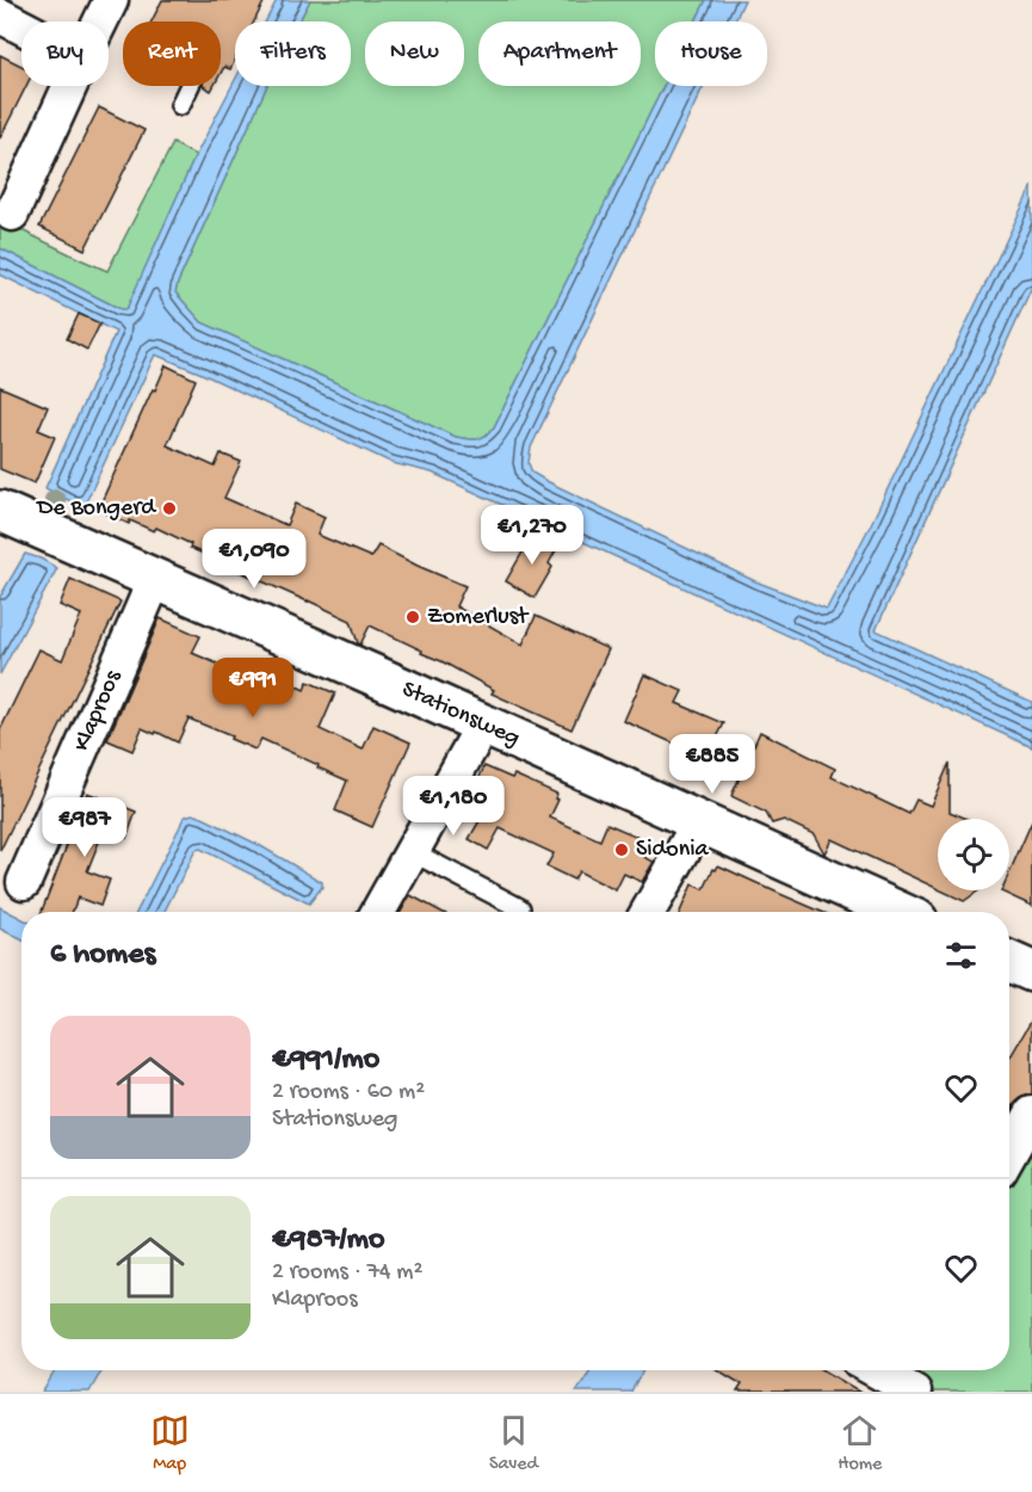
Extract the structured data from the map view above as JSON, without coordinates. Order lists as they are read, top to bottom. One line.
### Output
{"streets":{"street":["Klaproos","Stationsweg"]},"crossings":[["Klaproos","Stationsweg"]],"places":["De Bongerd","Zomerlust","Sidonia"],"page":{"chip":["Buy","Rent","Filters","New","Apartment","House"],"price":["€1,270","€1,090","€991","€885","€1,180","€987"],"heading":"6 homes","list":[{"name":"€991/mo","note":"2 rooms · 60 m² · Stationsweg"},{"name":"€987/mo","note":"2 rooms · 74 m² · Klaproos"}],"tabs":["Map","Saved","Home"]}}
